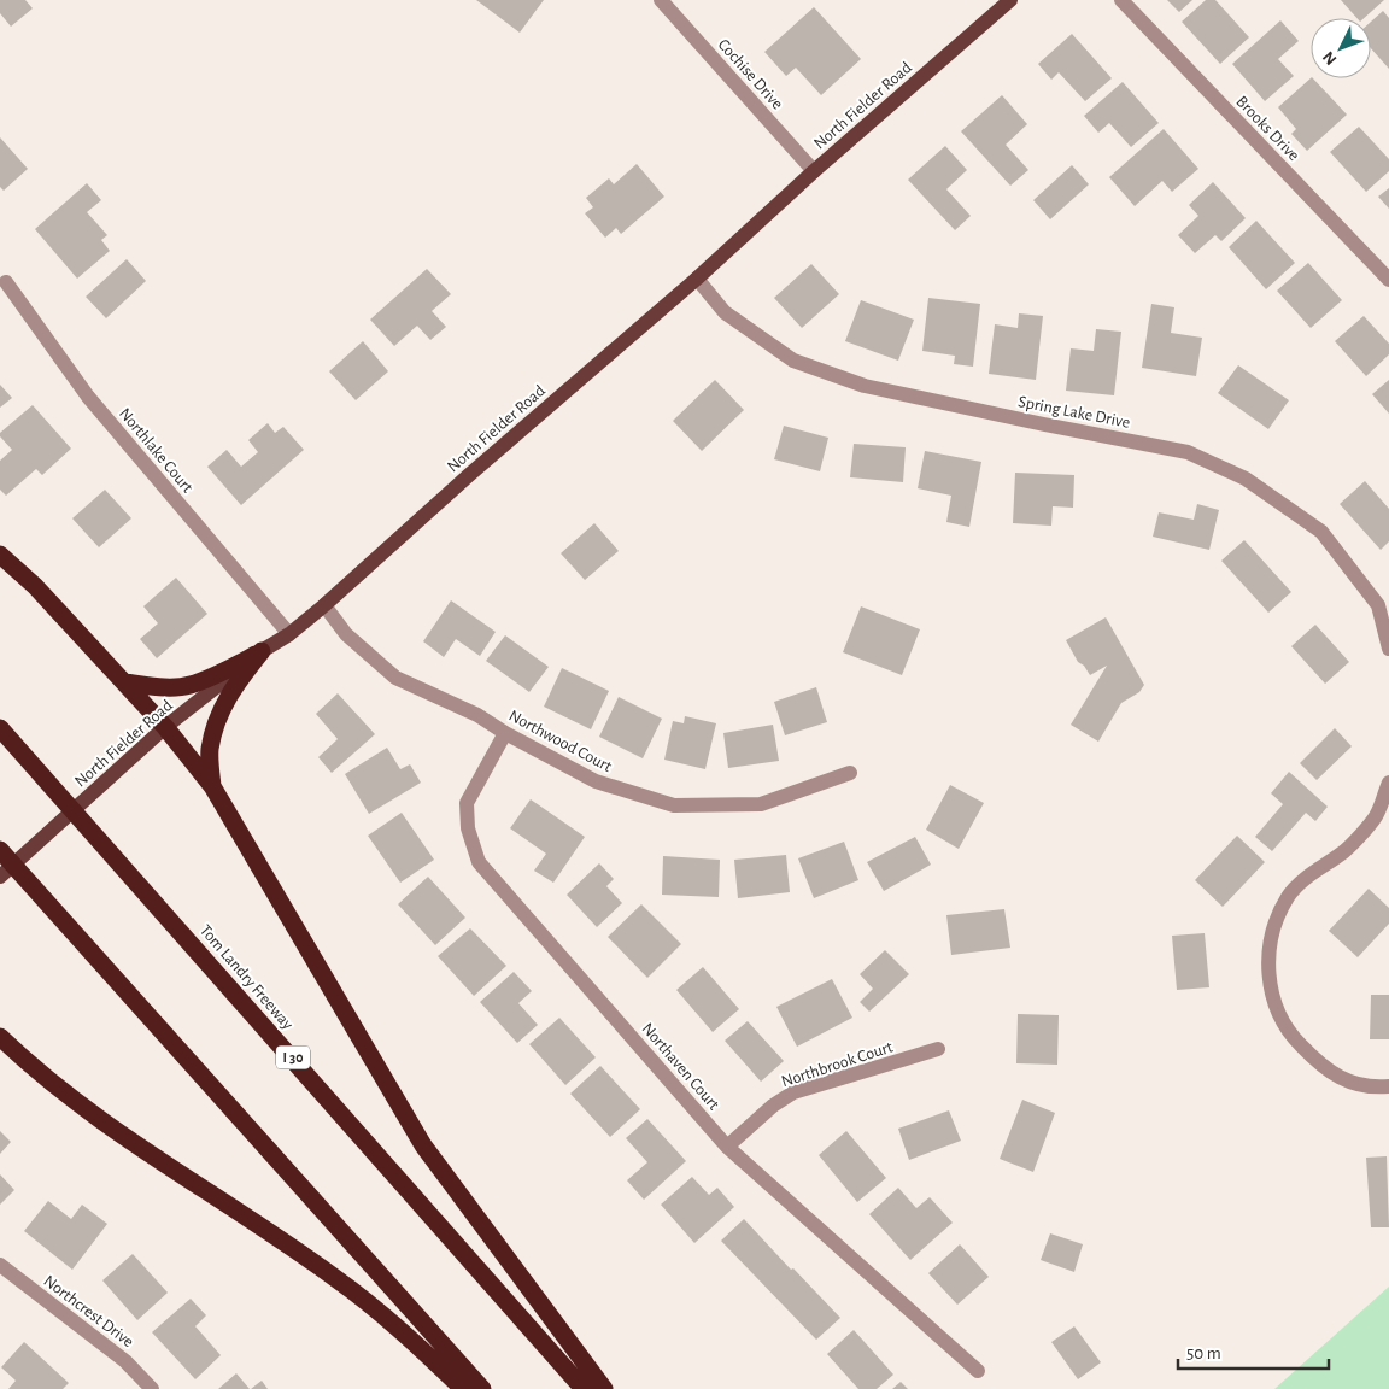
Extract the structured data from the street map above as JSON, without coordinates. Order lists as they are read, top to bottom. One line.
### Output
{"streets":{"highway":["Tom Landry Freeway","I 30"],"main road":["North Fielder Road"],"street":["Cochise Drive","Brooks Drive","Spring Lake Drive","Northlake Court","Northwood Court","Northbrook Court","Northaven Court","Northcrest Drive"]},"crossings":[["Cochise Drive","North Fielder Road"],["North Fielder Road","Spring Lake Drive"],["North Fielder Road","Northlake Court"],["North Fielder Road","Northwood Court"],["Northwood Court","Northaven Court"],["Northbrook Court","Northaven Court"]],"scale_bar":"50 m","north":"bottom left"}
